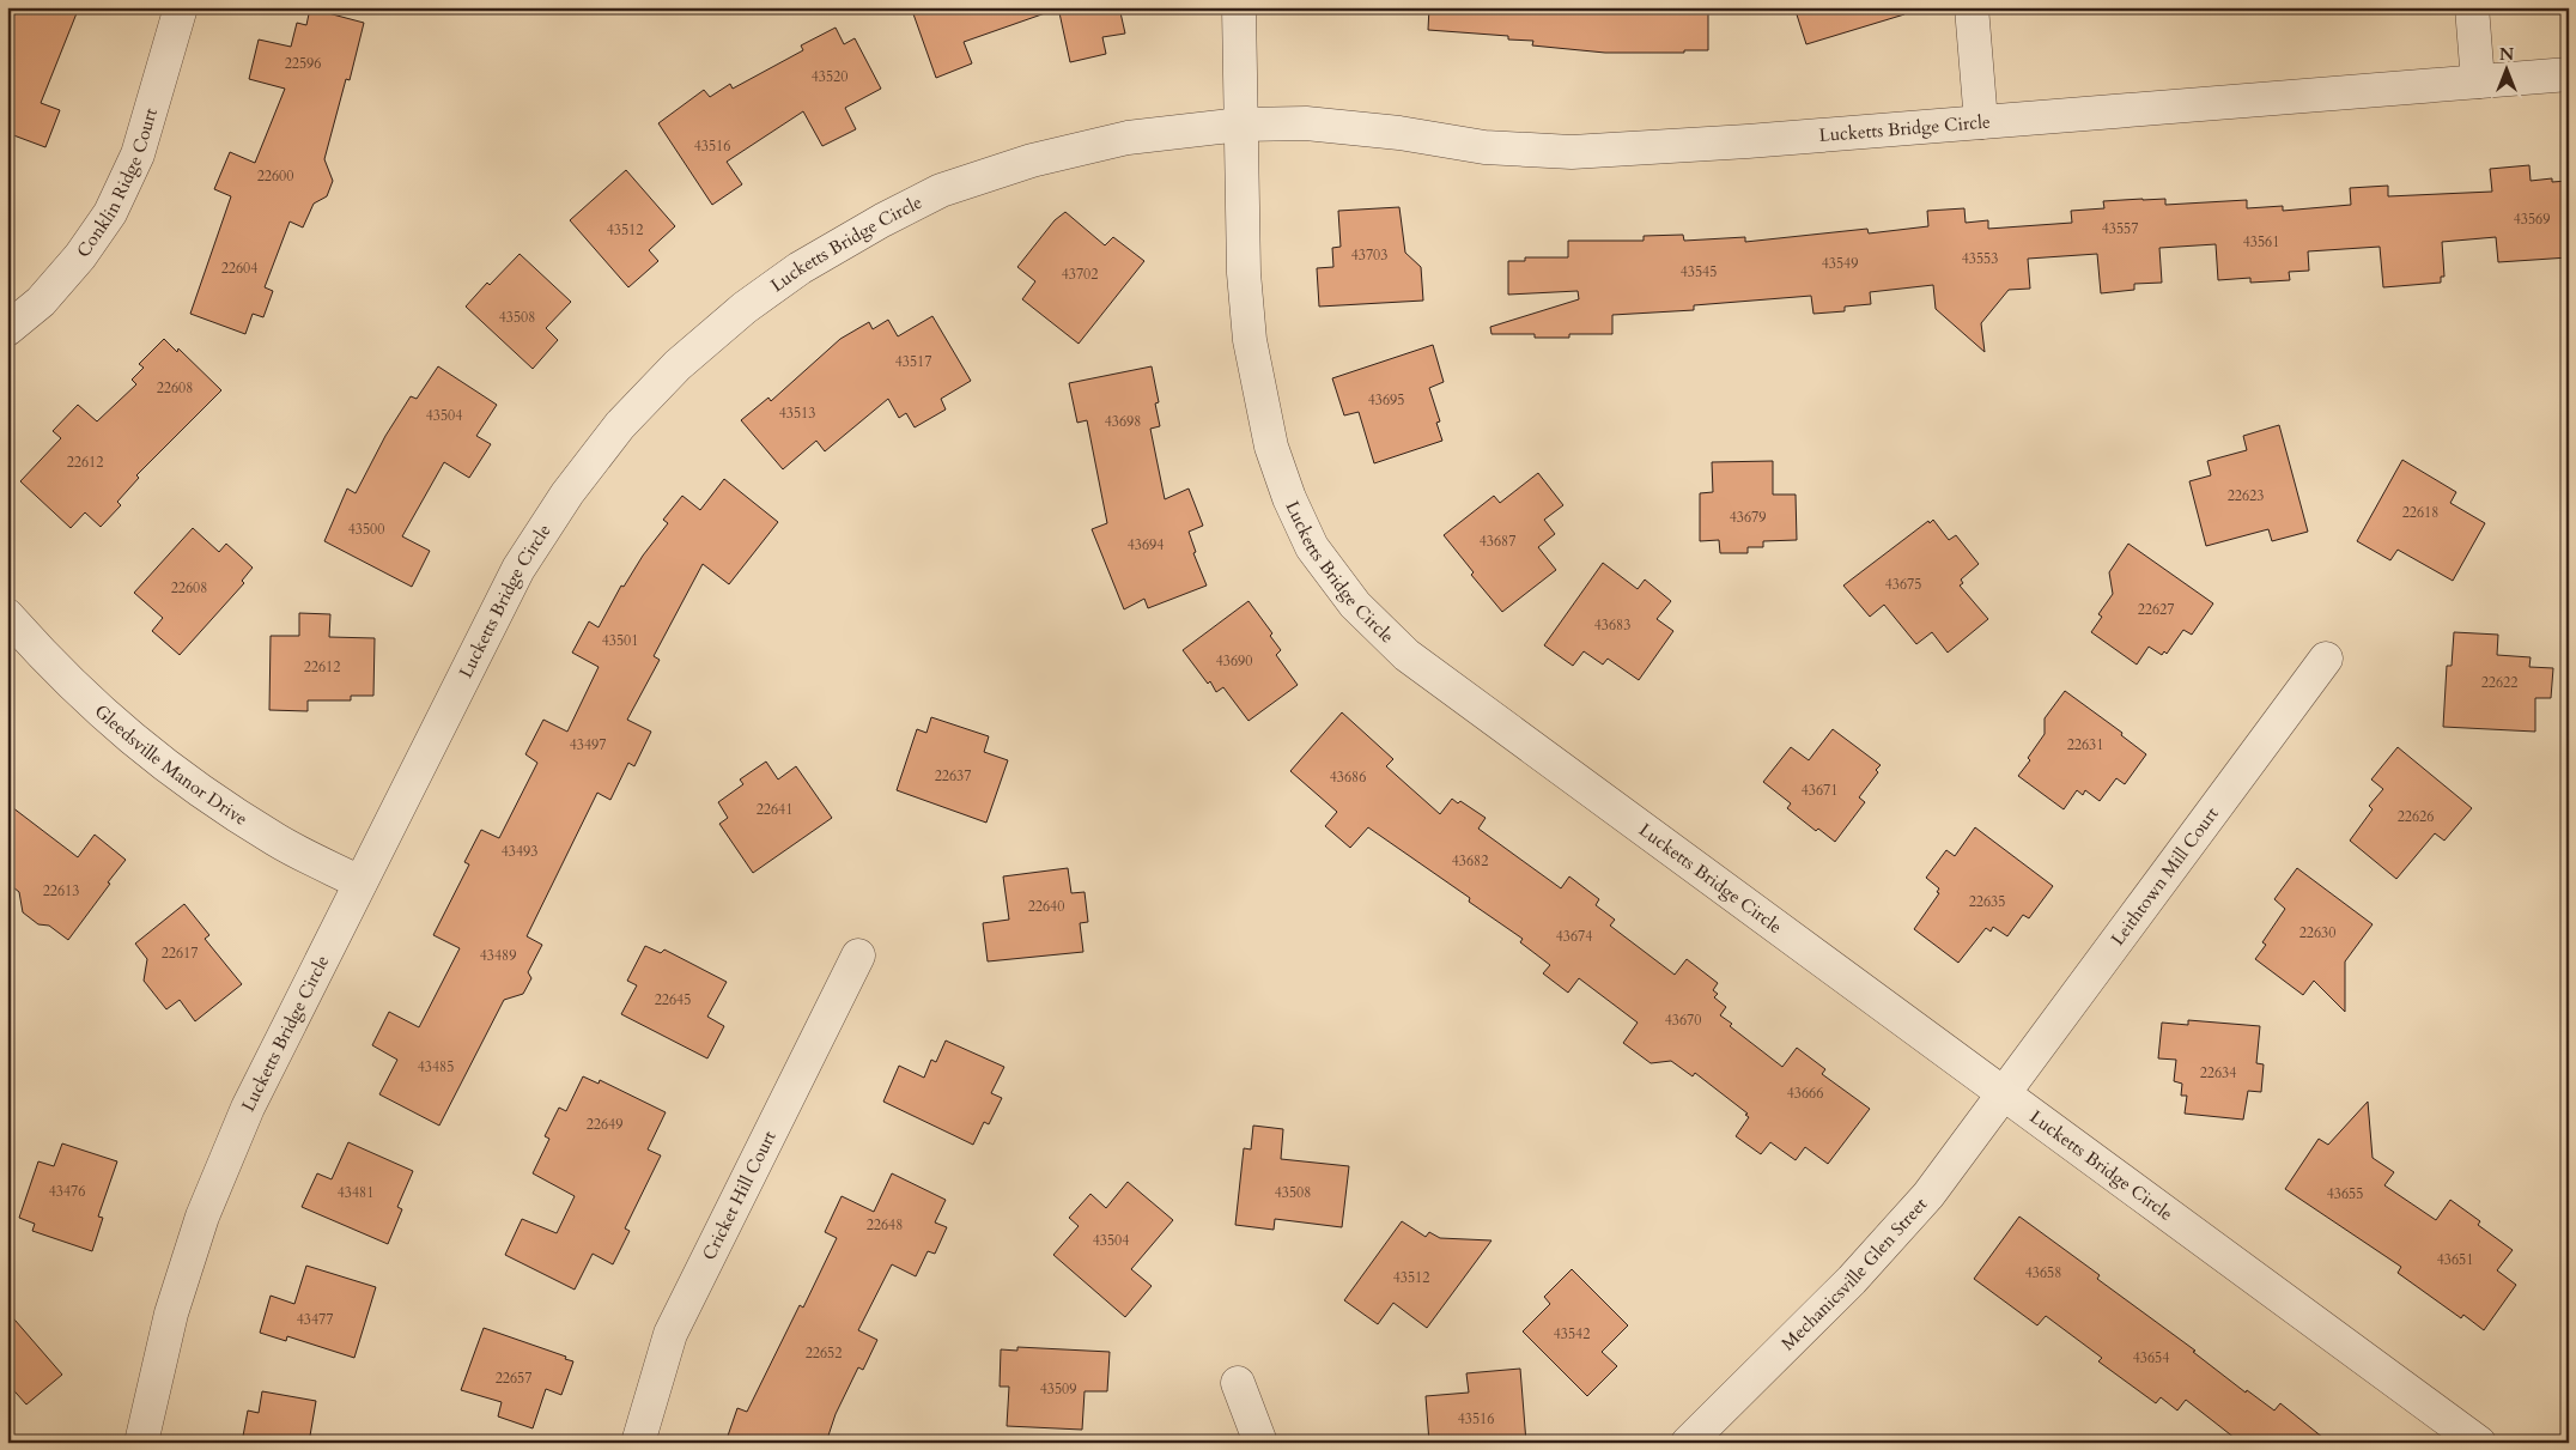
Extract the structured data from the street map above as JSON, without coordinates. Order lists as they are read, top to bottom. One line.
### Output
{"streets":{"street":["Lucketts Bridge Circle","Conklin Ridge Court","Gleedsville Manor Drive","Leithtown Mill Court","Cricket Hill Court","Mechanicsville Glen Street"]},"crossings":[["Lucketts Bridge Circle","Gleedsville Manor Drive"],["Lucketts Bridge Circle","Leithtown Mill Court"],["Lucketts Bridge Circle","Mechanicsville Glen Street"],["Leithtown Mill Court","Mechanicsville Glen Street"]],"house_numbers":["22596","43520","43516","22600","43569","43557","43512","43561","43703","43553","43549","22604","43545","43702","43508","43517","22608","43695","43513","43504","43698","22612","22623","22618","43679","43500","43687","43694","43675","22608","22627","43683","43501","43690","22612","22622","43497","22631","22637","43686","43671","22641","22626","43493","43682","22613","22635","22640","22630","43674","22617","43489","22645","43670","43485","22634","43666","22649","43476","43481","43508","43655","22648","43504","43651","43658","43512","43477","43542","22652","43654","22657","43509","43516"],"north":"top"}
